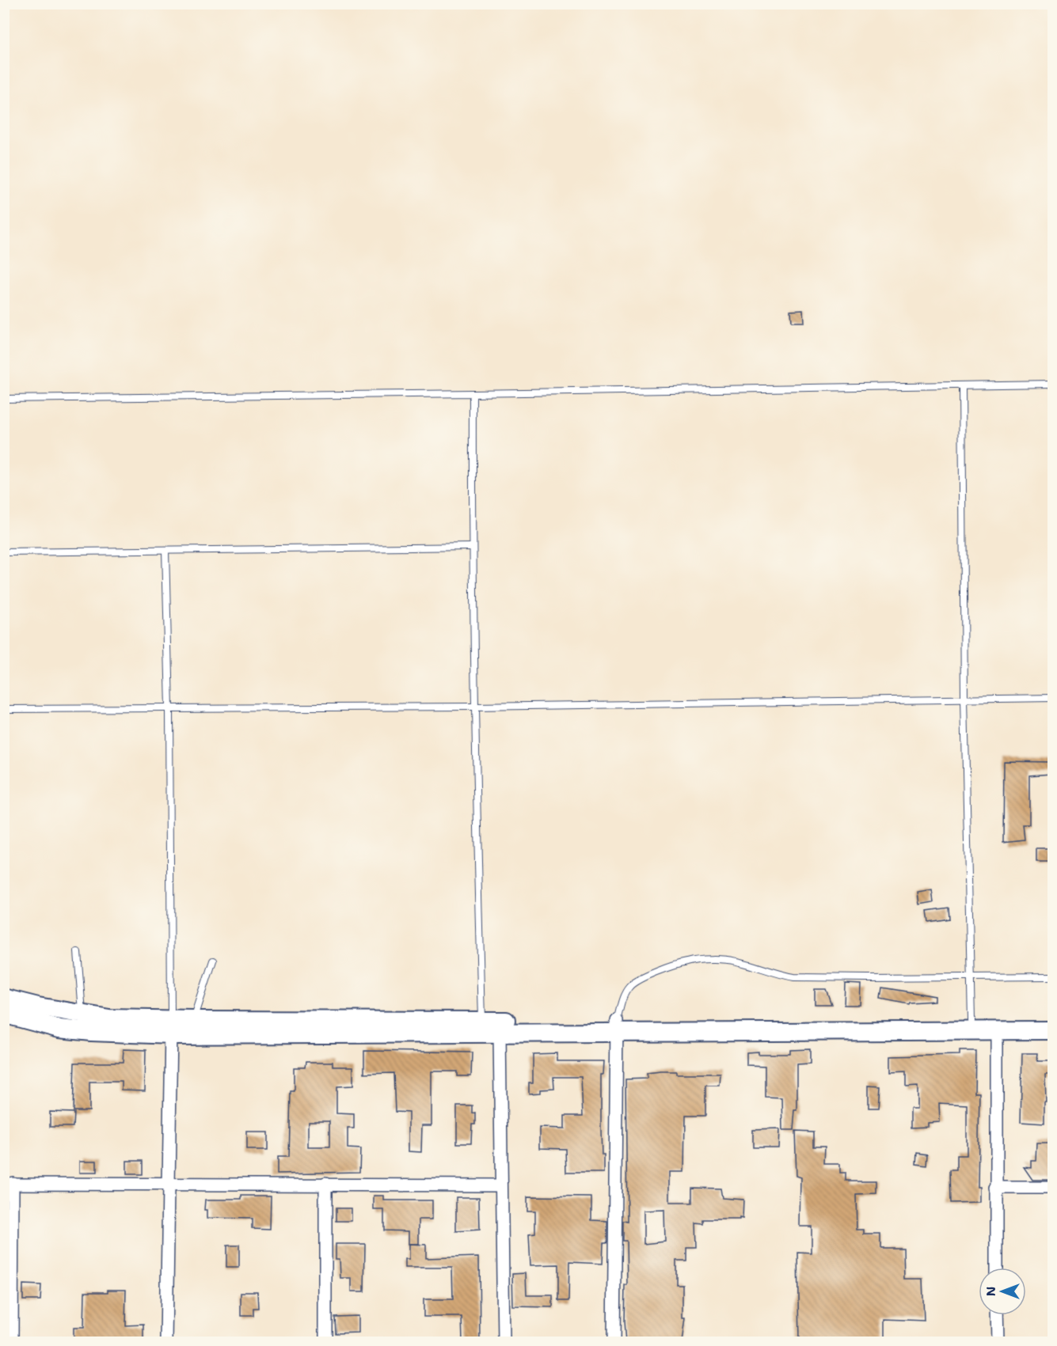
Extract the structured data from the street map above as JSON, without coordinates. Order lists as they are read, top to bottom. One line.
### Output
{"north":"left"}
